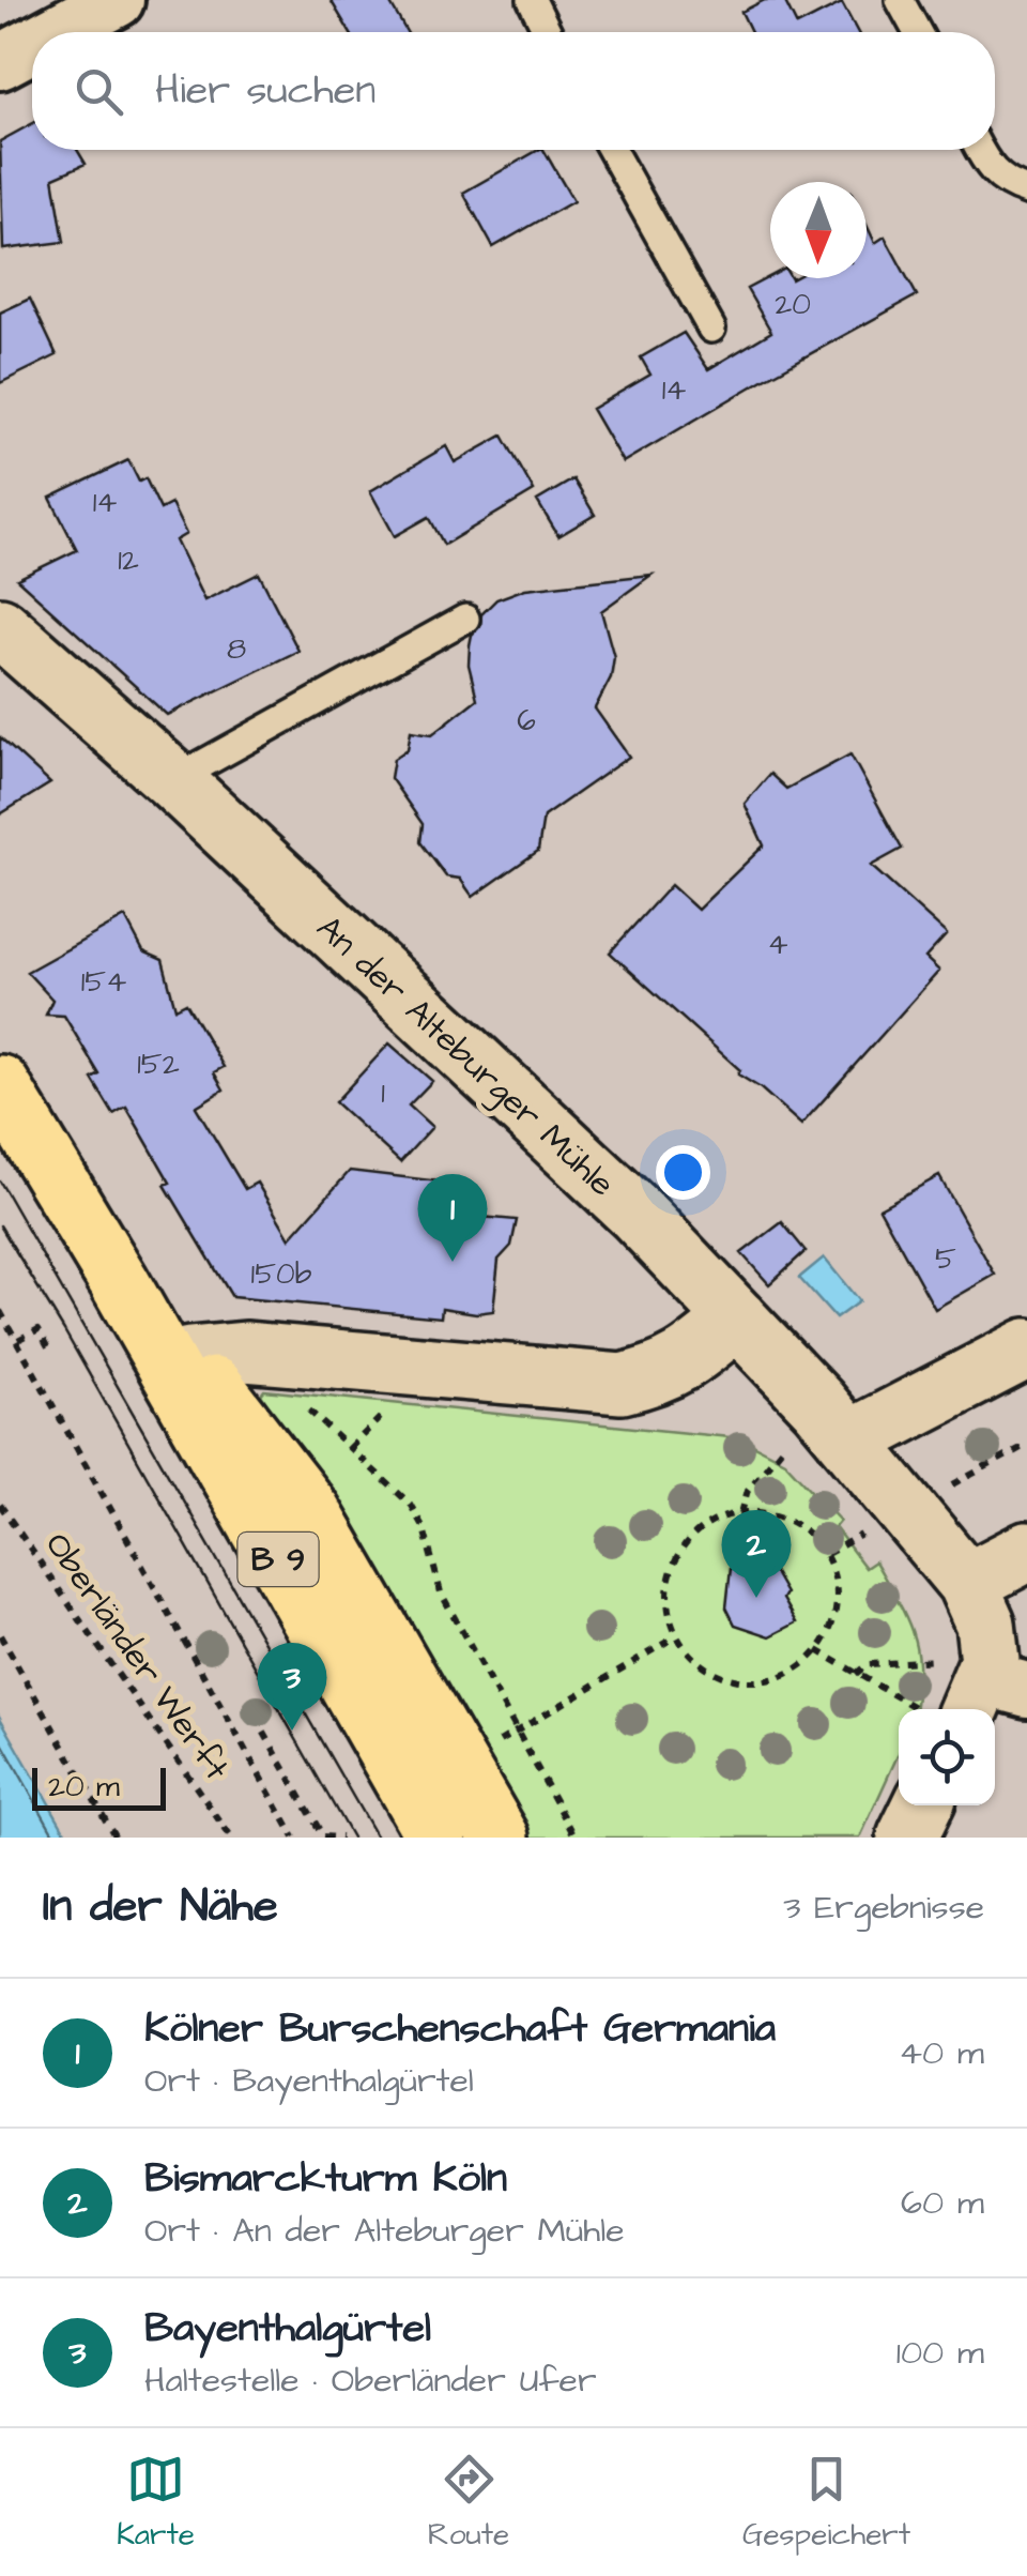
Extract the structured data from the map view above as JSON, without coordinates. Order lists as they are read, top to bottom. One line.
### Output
{"streets":{"main road":["An der Alteburger Mühle","B 9"],"path":["Oberländer Werft"]},"house_numbers":["20","14","14","12","8","6","4","154","152","1","5","150b"],"scale_bar":"20 m","north":"bottom","page":{"search":"Hier suchen","pins":["1","2","3"],"scale":"20 m","heading":["In der Nähe","3 Ergebnisse"],"list":[{"mark":"1","name":"Kölner Burschenschaft Germania","note":"Ort · Bayenthalgürtel","value":"40 m"},{"mark":"2","name":"Bismarckturm Köln","note":"Ort · An der Alteburger Mühle","value":"60 m"},{"mark":"3","name":"Bayenthalgürtel","note":"Haltestelle · Oberländer Ufer","value":"100 m"}],"nav":["Karte","Route","Gespeichert"]}}
